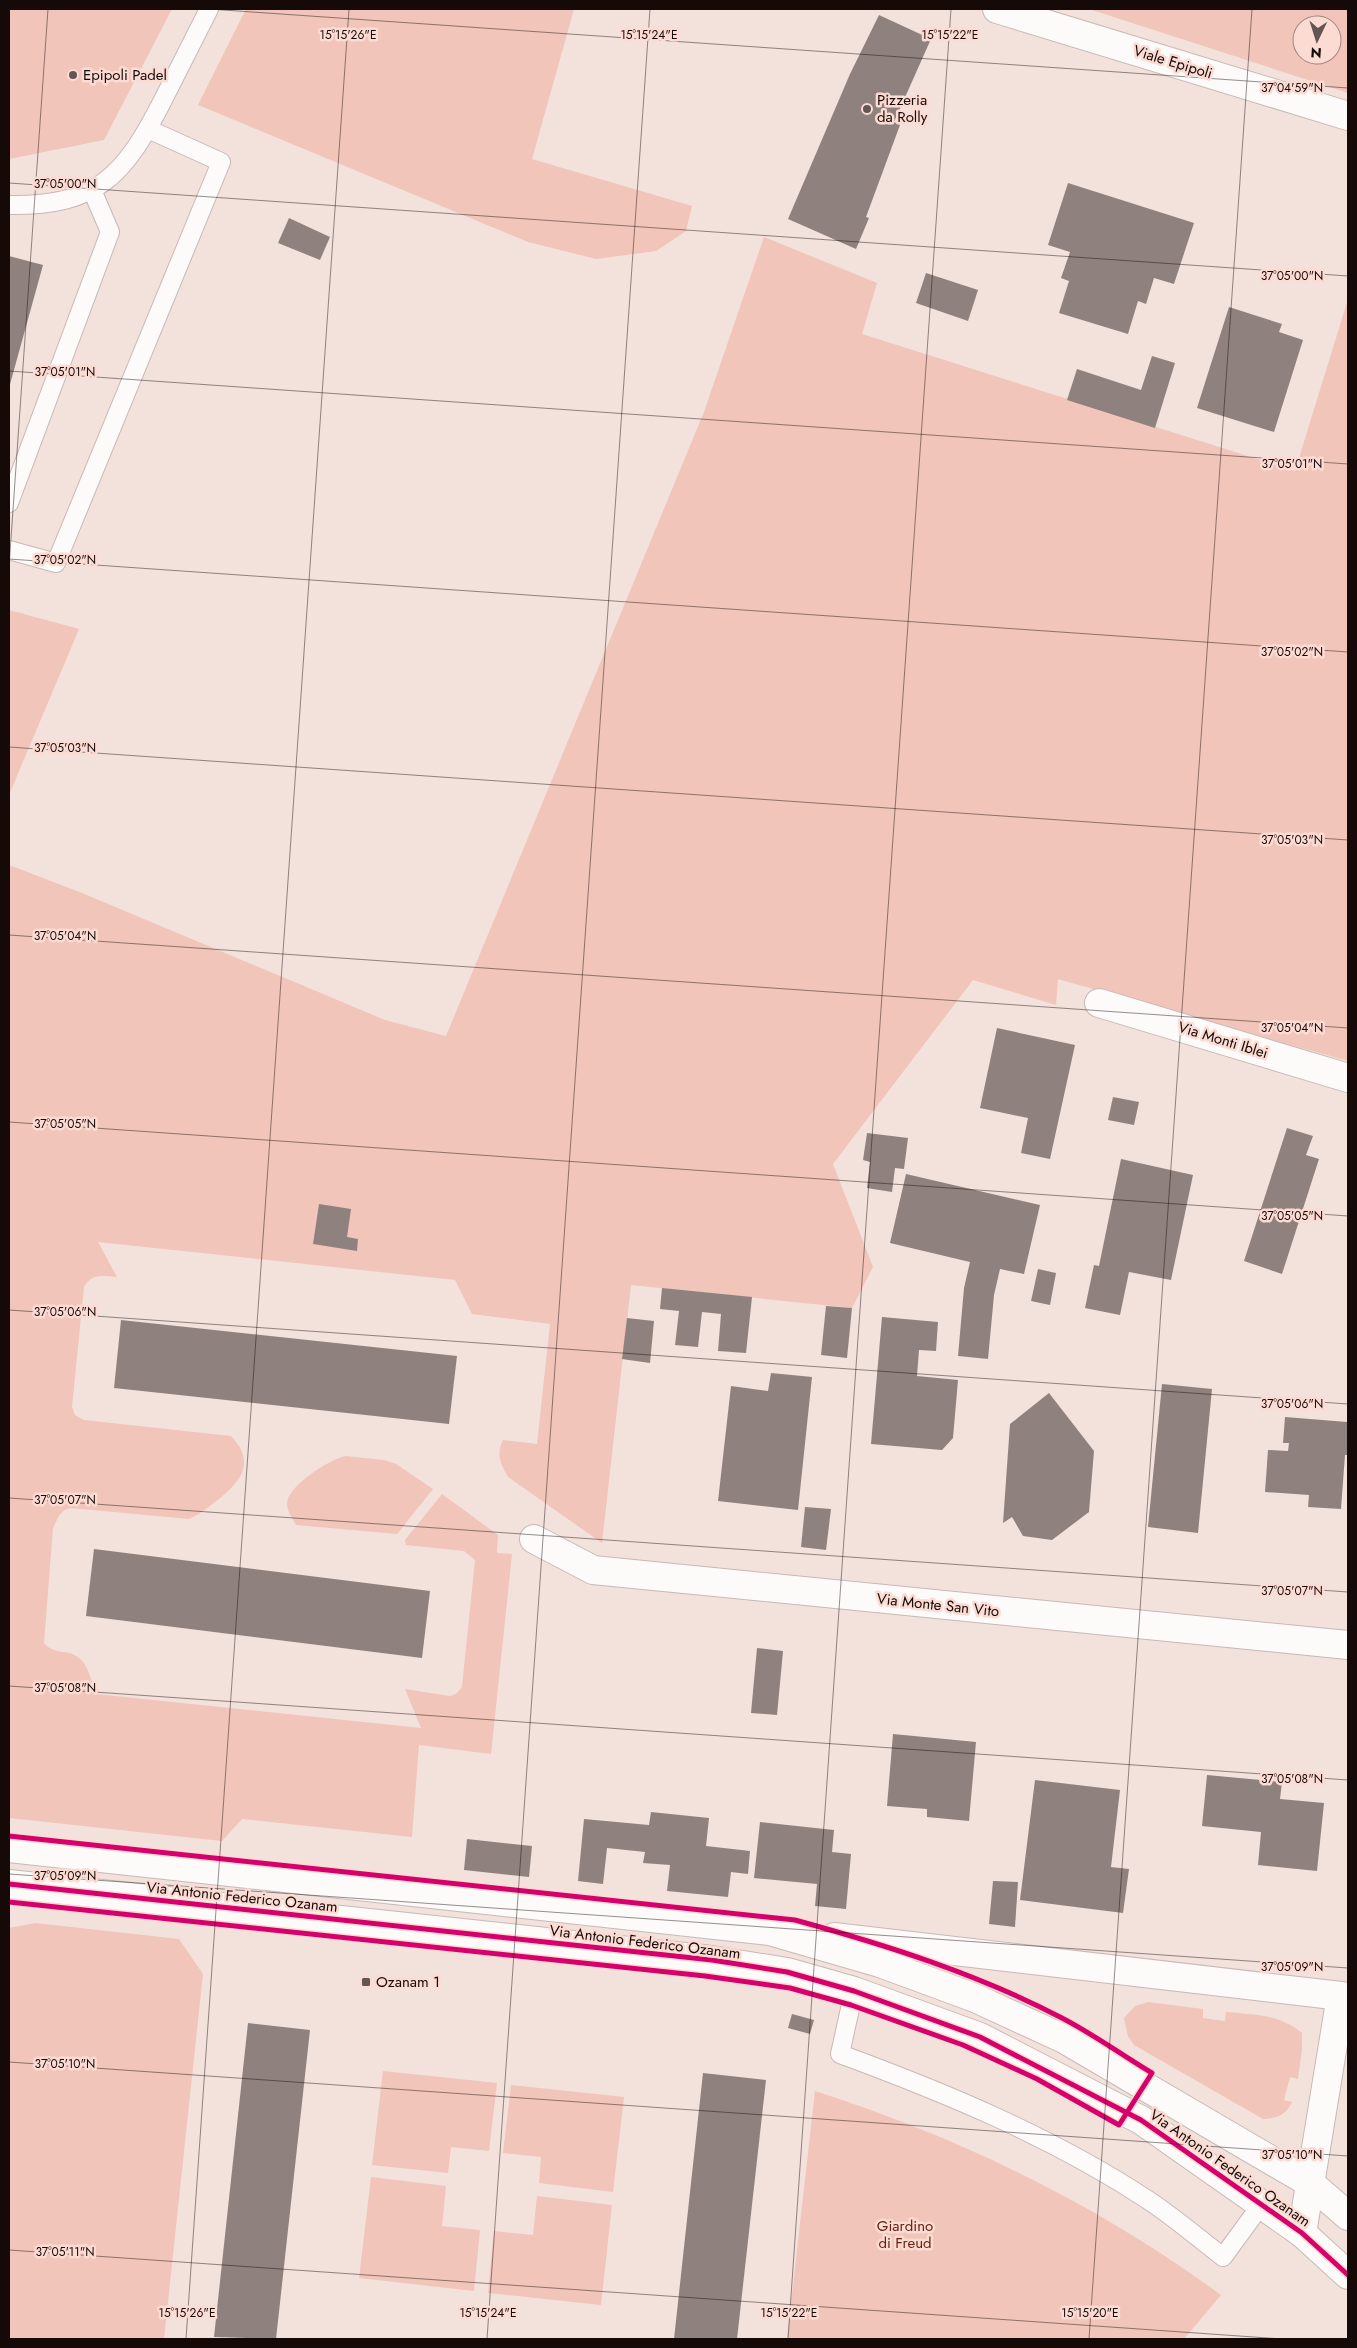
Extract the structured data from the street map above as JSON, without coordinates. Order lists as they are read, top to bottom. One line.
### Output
{"streets":{"street":["Viale Epipoli","Via Monti Iblei","Via Monte San Vito","Via Antonio Federico Ozanam"]},"parks":["Giardino di Freud"],"places":{"other":["Epipoli Padel","Pizzeria da Rolly"],"transit":["Ozanam 1"]},"north":"bottom","coordinates":["15°15'26\"E","15°15'24\"E","15°15'22\"E","37°04'59\"N","37°05'00\"N","37°05'01\"N","37°05'02\"N","37°05'03\"N","37°05'04\"N","37°05'05\"N","37°05'06\"N","37°05'07\"N","37°05'08\"N","37°05'09\"N","37°05'10\"N","37°05'11\"N","15°15'20\"E"]}
